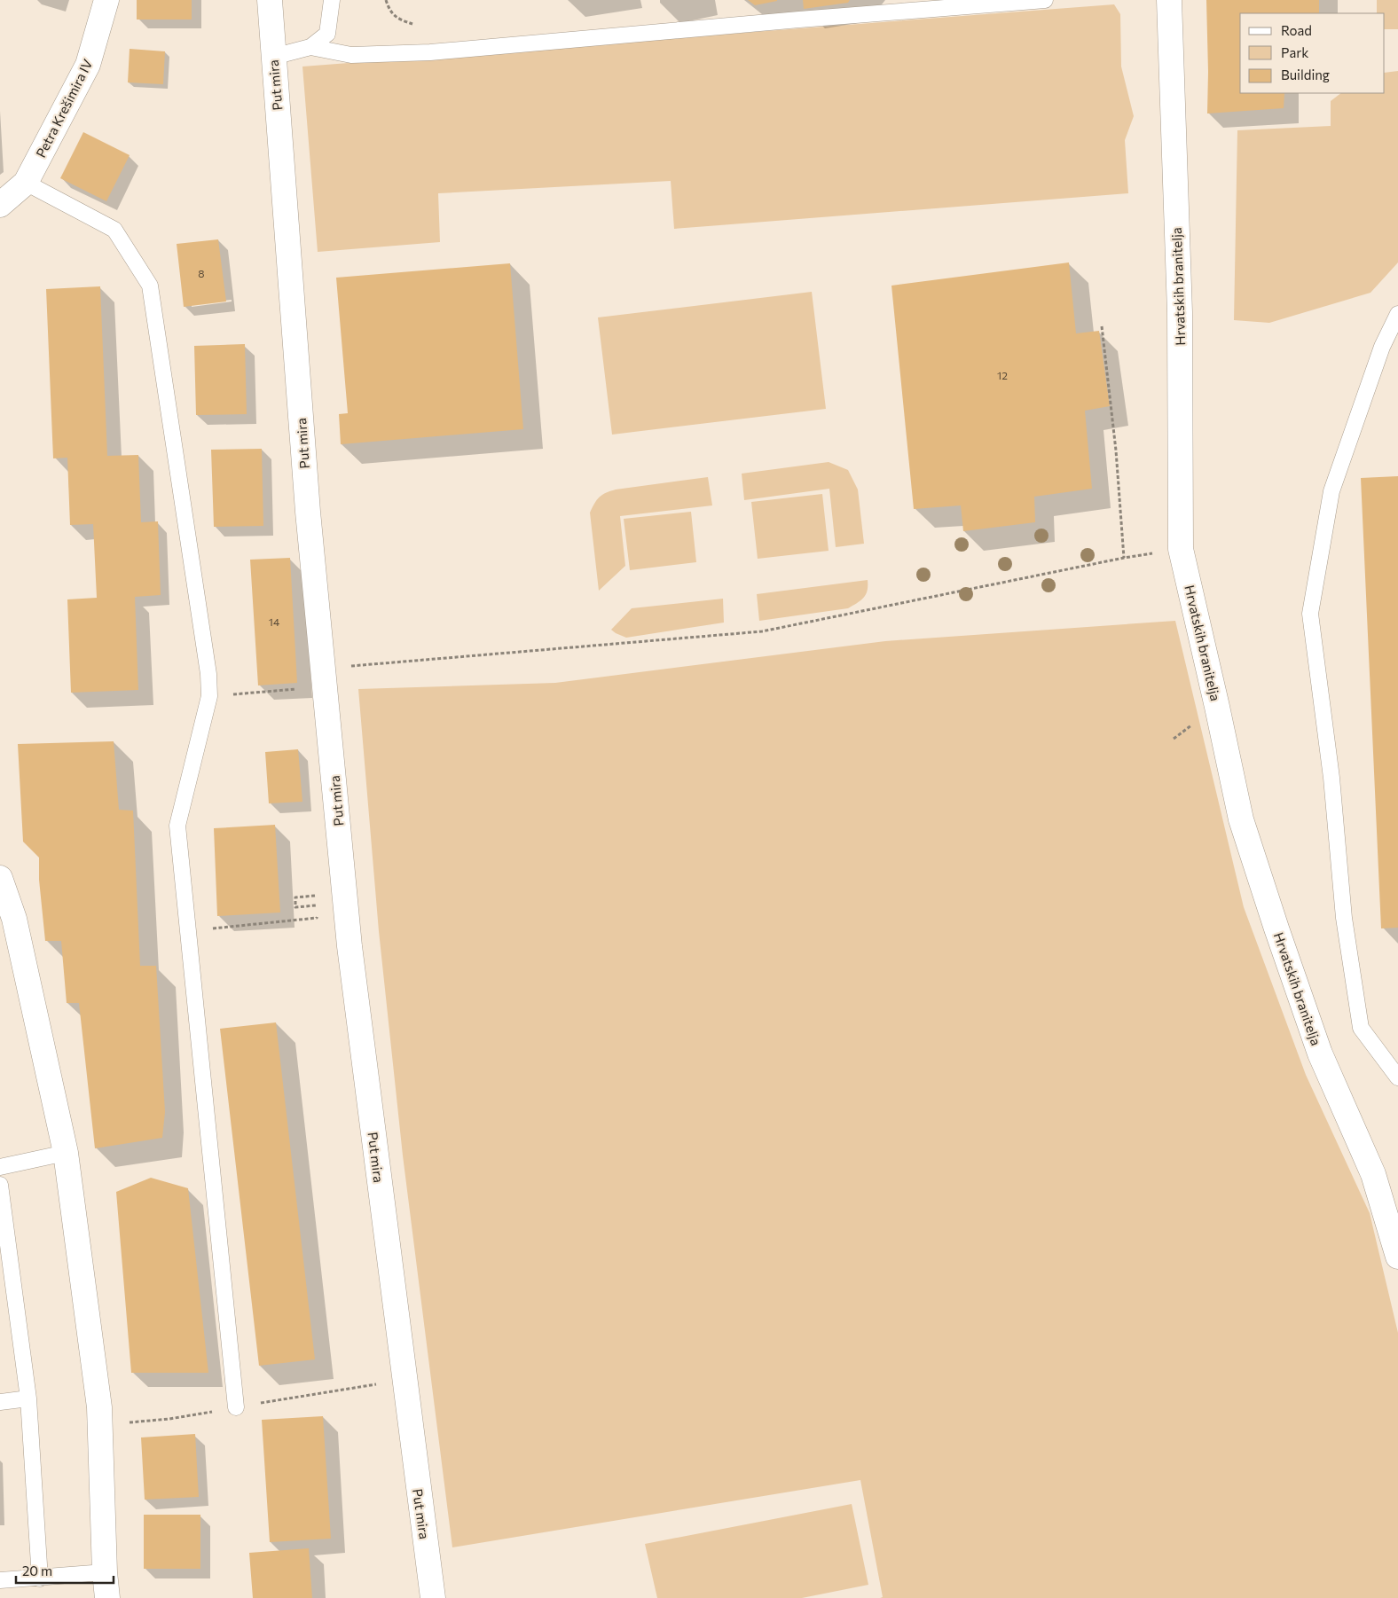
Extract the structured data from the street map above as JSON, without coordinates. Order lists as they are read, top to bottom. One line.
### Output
{"streets":{"street":["Put mira","Petra Krešimira IV","Hrvatskih branitelja"]},"house_numbers":["8","12","14"],"legend":["Road","Park","Building"],"scale_bar":"20 m"}
